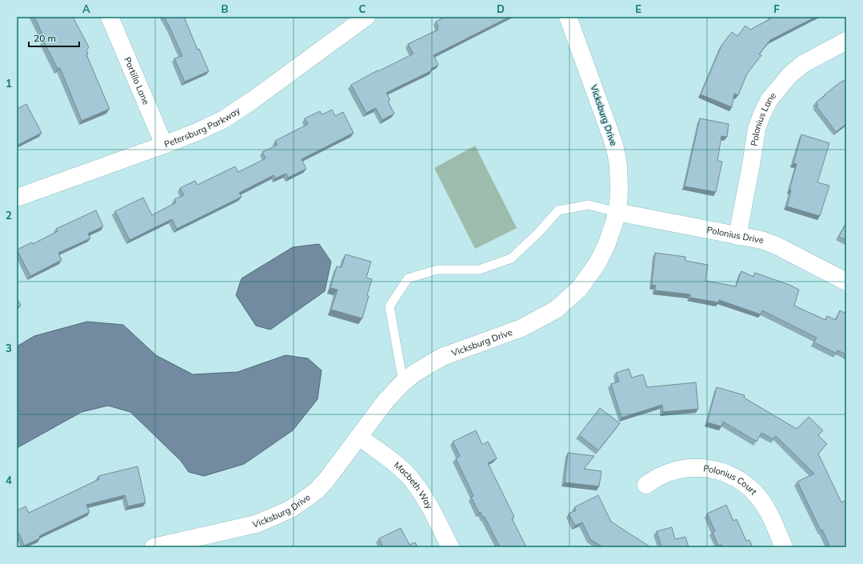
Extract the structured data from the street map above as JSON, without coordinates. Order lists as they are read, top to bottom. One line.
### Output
{"streets":{"street":["Portillo Lane","Vicksburg Drive","Polonius Lane","Petersburg Parkway","Polonius Drive","Polonius Court","Macbeth Way"]},"crossings":[["Portillo Lane","Petersburg Parkway"],["Vicksburg Drive","Polonius Drive"],["Vicksburg Drive","Macbeth Way"],["Polonius Lane","Polonius Drive"]],"scale_bar":"20 m","grid":{"columns":["A","B","C","D","E","F"],"rows":["1","2","3","4"]}}
